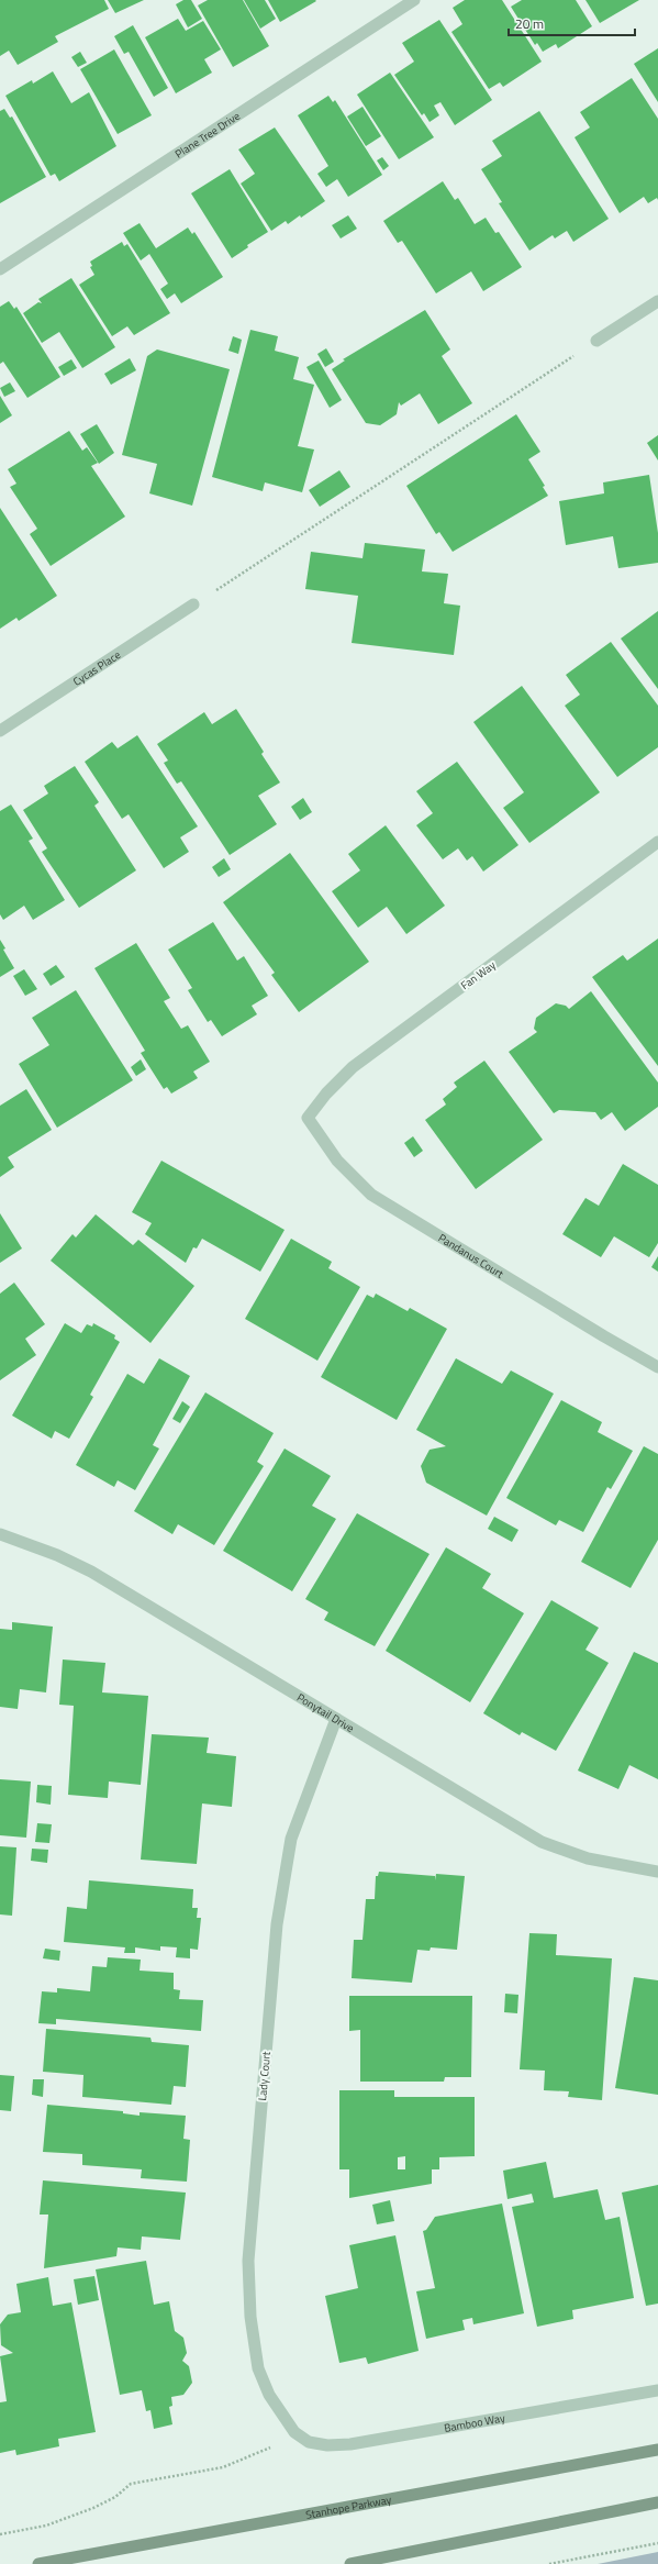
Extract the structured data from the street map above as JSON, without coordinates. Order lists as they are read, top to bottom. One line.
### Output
{"streets":{"main road":["Stanhope Parkway"],"street":["Plane Tree Drive","Cycas Place","Fan Way","Pandanus Court","Ponytail Drive","Lady Court","Bamboo Way"]},"crossings":[["Fan Way","Pandanus Court"],["Ponytail Drive","Lady Court"],["Lady Court","Bamboo Way"]],"scale_bar":"20 m"}
